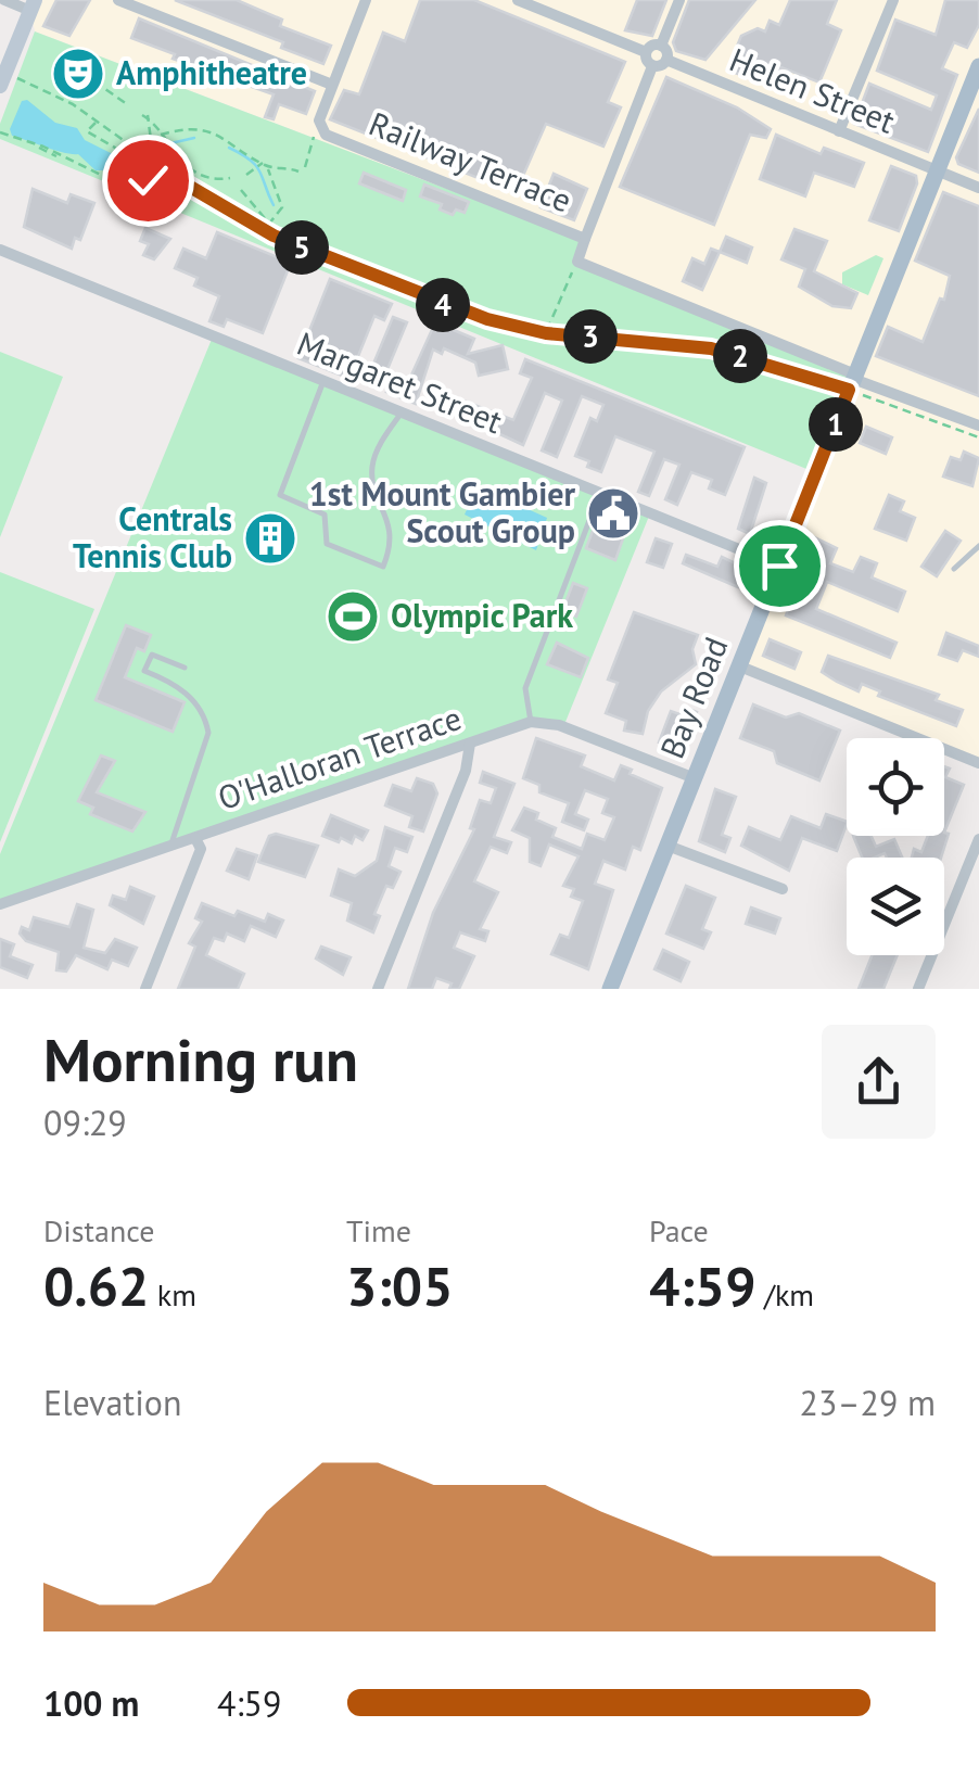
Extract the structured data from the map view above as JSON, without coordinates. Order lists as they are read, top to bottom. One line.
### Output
{"streets":{"main road":["Bay Road"],"street":["Helen Street","Railway Terrace","Margaret Street","O'Halloran Terrace"]},"crossings":[["Helen Street","Bay Road"],["Railway Terrace","Bay Road"],["Margaret Street","Bay Road"]],"places":{"theatre":["Amphitheatre"],"public building":["1st Mount Gambier Scout Group"],"building":["Centrals Tennis Club"],"sports":["Olympic Park"]},"page":{"pins":["5","4","3","2","1"],"heading":["Morning run","09:29"],"stats":[["Distance","0.62 km"],["Time","3:05"],["Pace","4:59 /km"]],"chart":["Elevation","23–29 m"],"list":[{"name":"100 m","note":"4:59"}]}}
